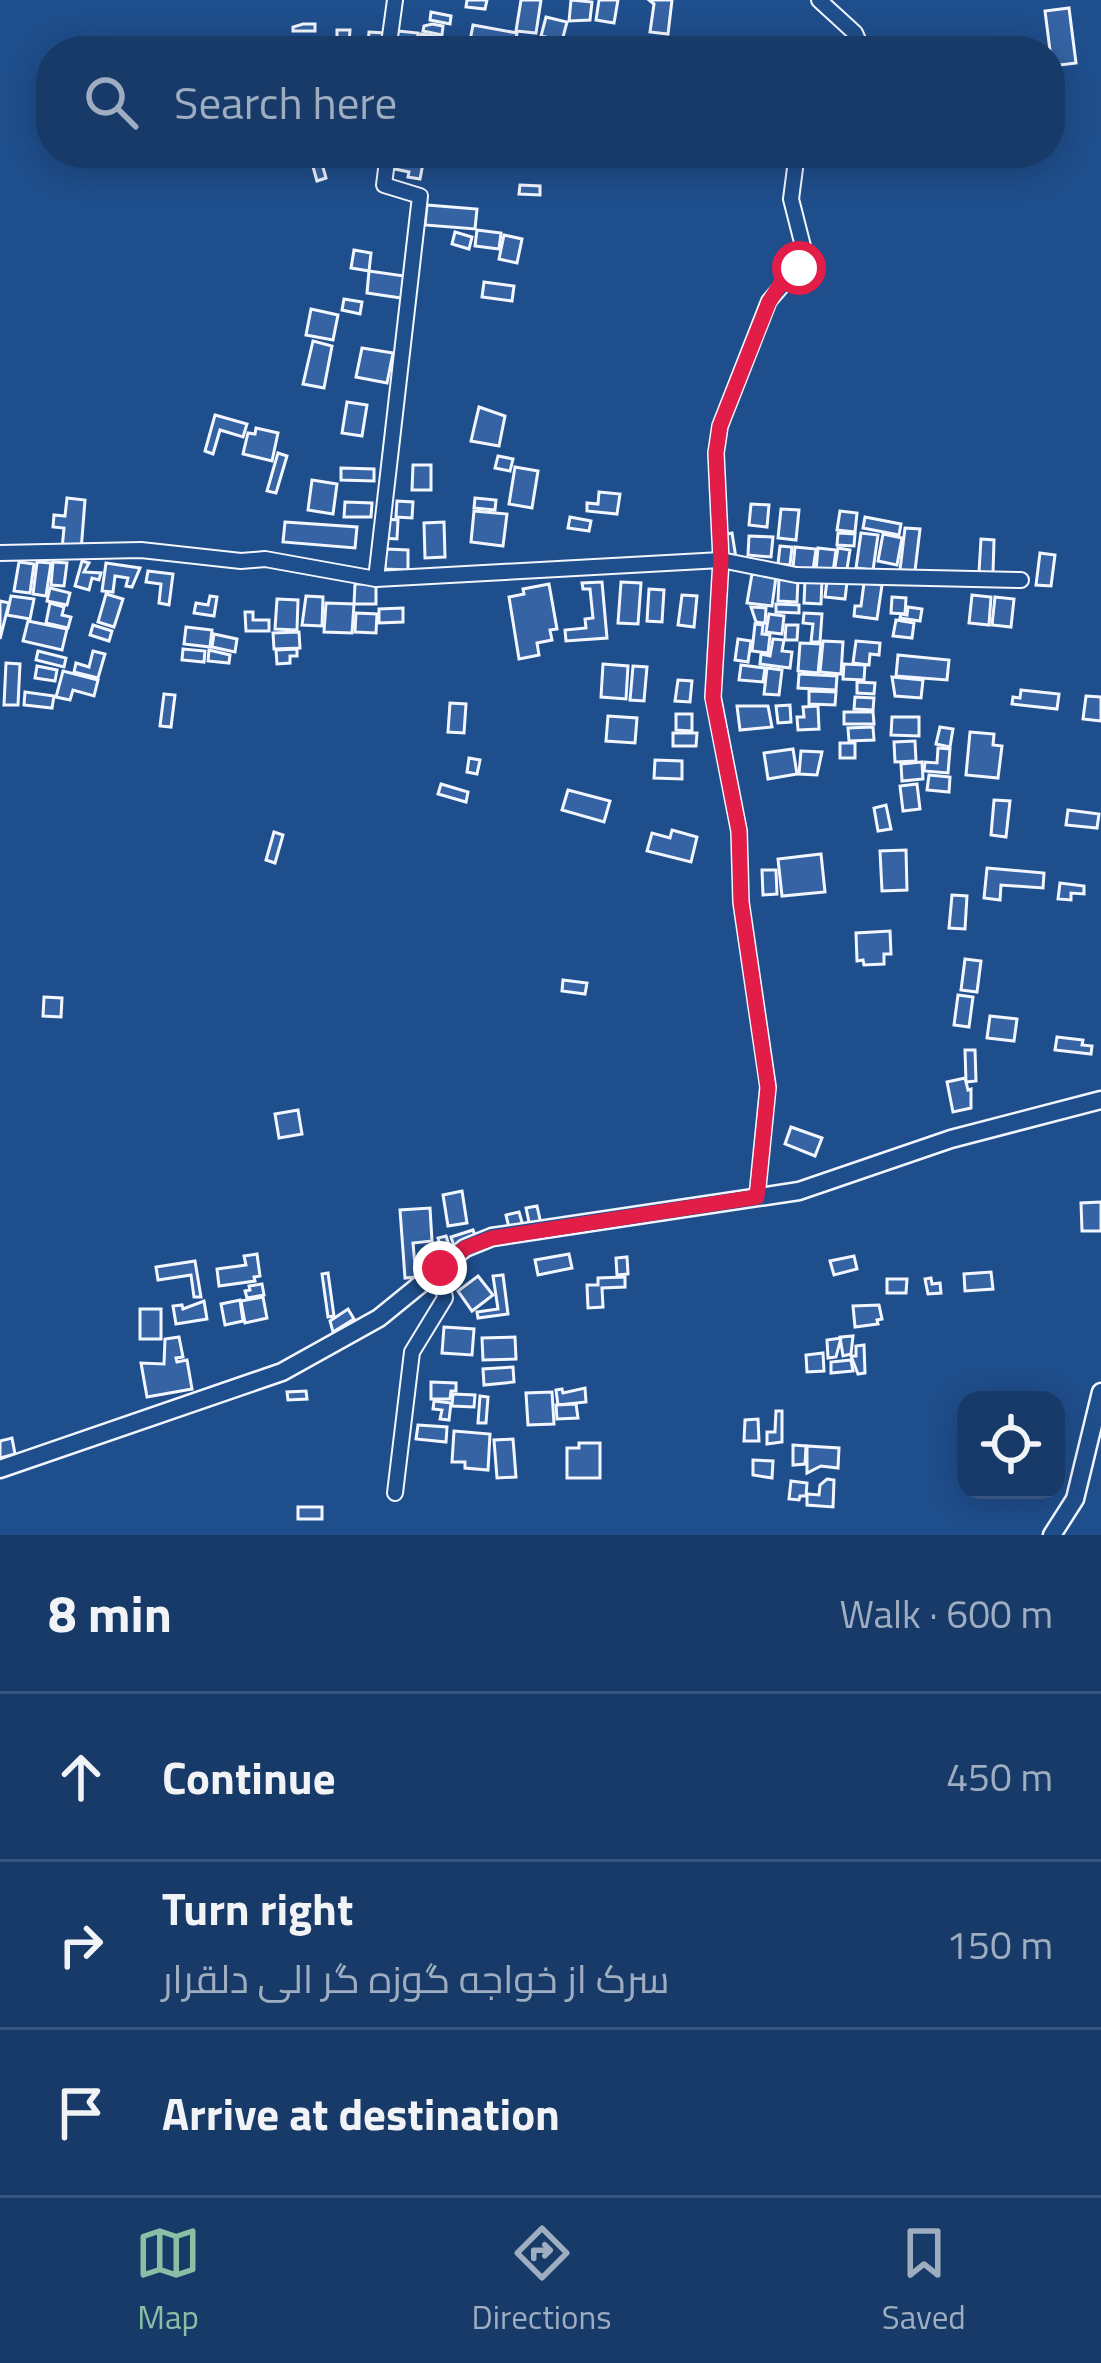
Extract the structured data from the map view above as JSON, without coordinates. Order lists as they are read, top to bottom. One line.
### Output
{"page":{"search":"Search here","heading":["8 min","Walk · 600 m"],"list":[["Continue","450 m"],["Turn right","سرک از خواجه گوزه گر الی دلقرار","150 m"],"Arrive at destination"],"nav":["Map","Directions","Saved"]}}
